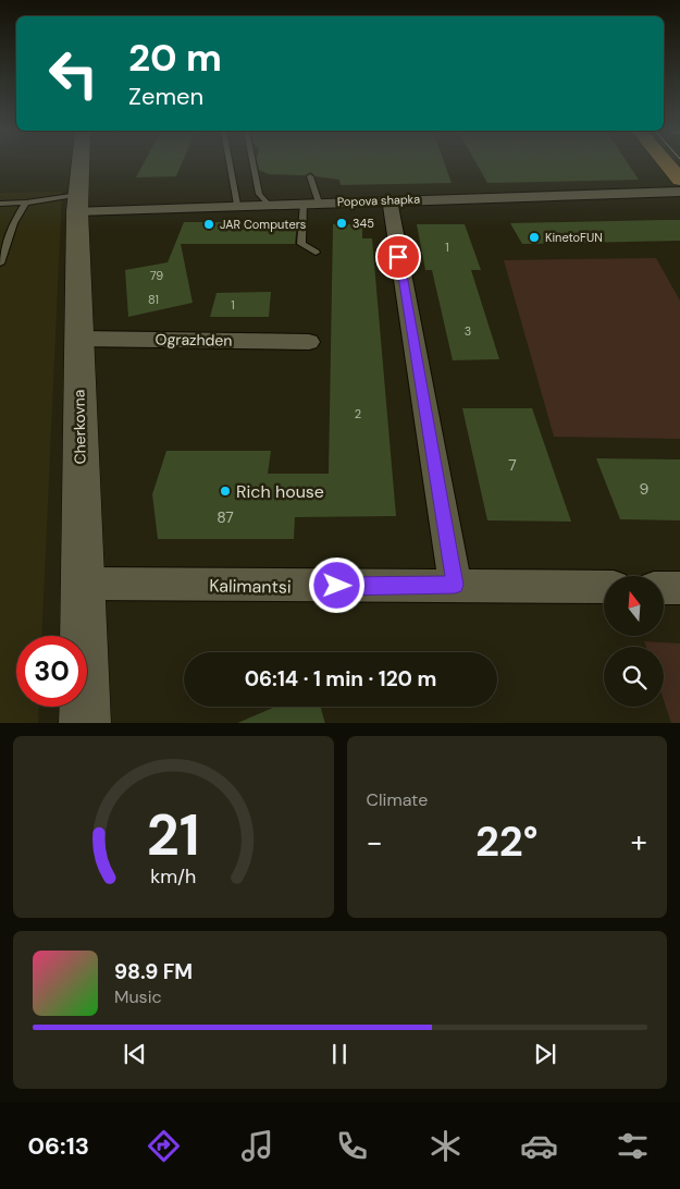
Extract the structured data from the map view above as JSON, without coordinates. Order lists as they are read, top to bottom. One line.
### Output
{"streets":{"street":["Popova shapka","Ograzhden","Cherkovna","Kalimantsi"]},"crossings":[["Popova shapka","Cherkovna"],["Ograzhden","Cherkovna"],["Cherkovna","Kalimantsi"]],"places":["345","JAR Computers","KinetoFUN","Rich house"],"house_numbers":["1","79","81","1","3","2","7","9","87"],"north":"top","page":{"turn":["20 m","Zemen"],"limit":"30","trip":"06:14 · 1 min · 120 m","tile":"Climate","heat":["−","22°","+"],"song":["98.9 FM","Music"],"tabs":"06:13","gauge":["21","km/h"]}}
